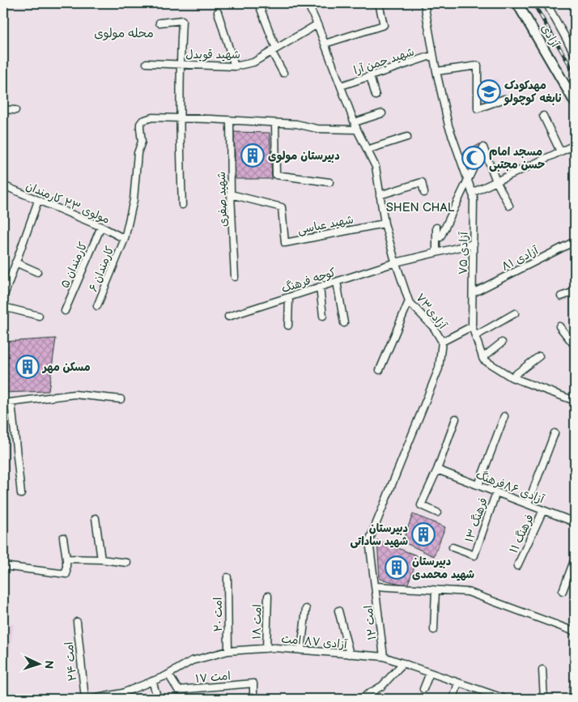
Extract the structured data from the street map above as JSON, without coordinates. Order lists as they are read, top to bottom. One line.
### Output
{"streets":{"street":["آزادی","شهید قویدل","شهید چمن آرا","شهید صفری","مولوی ۲۳ کارمندان","شهید عباسی","آزادی ۷۵","آزادی ۸۱","کارمندان ۵","کارمندان ۶","کوچه فرهنگ","آزادی۷۳","آزادی ۸۶فرهنگ","فرهنگ ۱۳","فرهنگ ۱۱","امت ۲۰","امت ۱۸","امت ۱۲","آزادی ۸۷ امت","امت ۲۴","امت ۱۷"]},"crossings":[["شهید قویدل","آزادی۷۳"],["شهید چمن آرا","آزادی ۷۵"],["شهید چمن آرا","آزادی۷۳"],["شهید صفری","شهید عباسی"],["مولوی ۲۳ کارمندان","کارمندان ۵"],["مولوی ۲۳ کارمندان","کارمندان ۶"],["شهید عباسی","آزادی۷۳"],["آزادی ۷۵","آزادی ۸۱"],["آزادی ۷۵","کوچه فرهنگ"],["کوچه فرهنگ","آزادی۷۳"],["آزادی۷۳","امت ۱۲"],["آزادی ۸۶فرهنگ","فرهنگ ۱۳"],["آزادی ۸۶فرهنگ","فرهنگ ۱۱"],["امت ۲۰","آزادی ۸۷ امت"],["امت ۱۸","آزادی ۸۷ امت"],["امت ۱۲","آزادی ۸۷ امت"],["آزادی ۸۷ امت","امت ۱۷"]],"districts":["محله مولوی","SHEN CHAL"],"places":{"school or university":["مهدکودک نابغه کوچولو"],"building":["دبیرستان مولوی","مسکن مهر","دبیرستان شهید ساداتی","دبیرستان شهید محمدی"],"mosque":["مسجد امام حسن مجتبی"]},"north":"right"}
